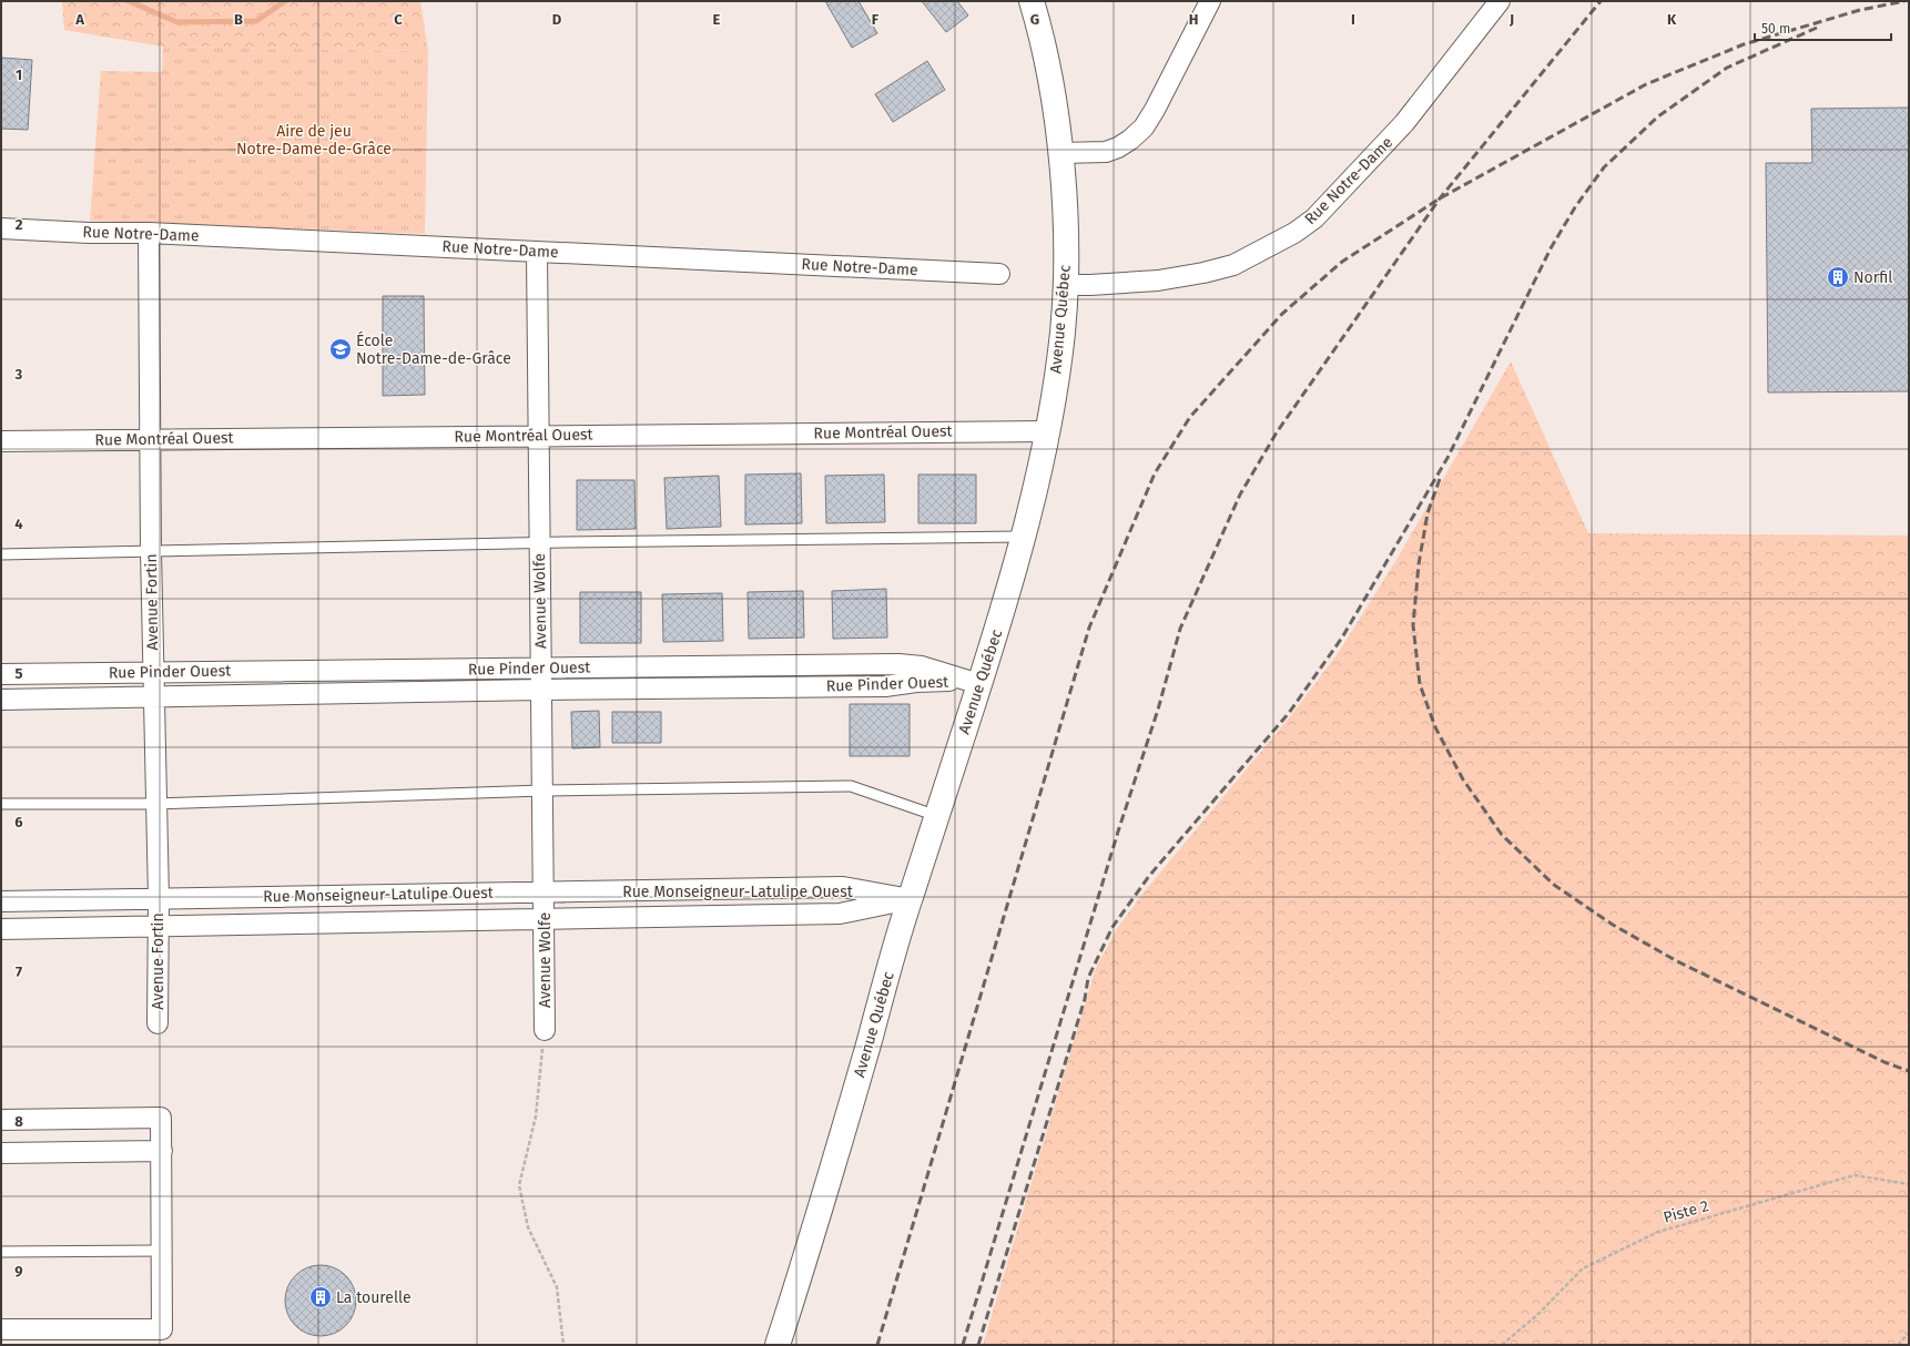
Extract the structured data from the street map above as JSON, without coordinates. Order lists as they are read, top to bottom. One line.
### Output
{"streets":{"main road":["Avenue Québec"],"street":["Rue Notre-Dame","Rue Montréal Ouest","Avenue Wolfe","Avenue Fortin","Rue Pinder Ouest","Rue Monseigneur-Latulipe Ouest"],"path":["Piste 2"]},"crossings":[["Rue Notre-Dame","Avenue Québec"],["Rue Notre-Dame","Avenue Wolfe"],["Rue Notre-Dame","Avenue Fortin"],["Avenue Québec","Rue Montréal Ouest"],["Avenue Québec","Rue Pinder Ouest"],["Avenue Québec","Rue Monseigneur-Latulipe Ouest"],["Rue Montréal Ouest","Avenue Wolfe"],["Rue Montréal Ouest","Avenue Fortin"],["Avenue Wolfe","Rue Pinder Ouest"],["Avenue Wolfe","Rue Monseigneur-Latulipe Ouest"],["Avenue Fortin","Rue Pinder Ouest"],["Avenue Fortin","Rue Monseigneur-Latulipe Ouest"]],"parks":["Aire de jeu Notre-Dame-de-Grâce"],"places":{"building":["Norfil","La tourelle"],"school or university":["École Notre-Dame-de-Grâce"]},"scale_bar":"50 m","grid":{"columns":["A","B","C","D","E","F","G","H","I","J","K"],"rows":["1","2","3","4","5","6","7","8","9"]}}
